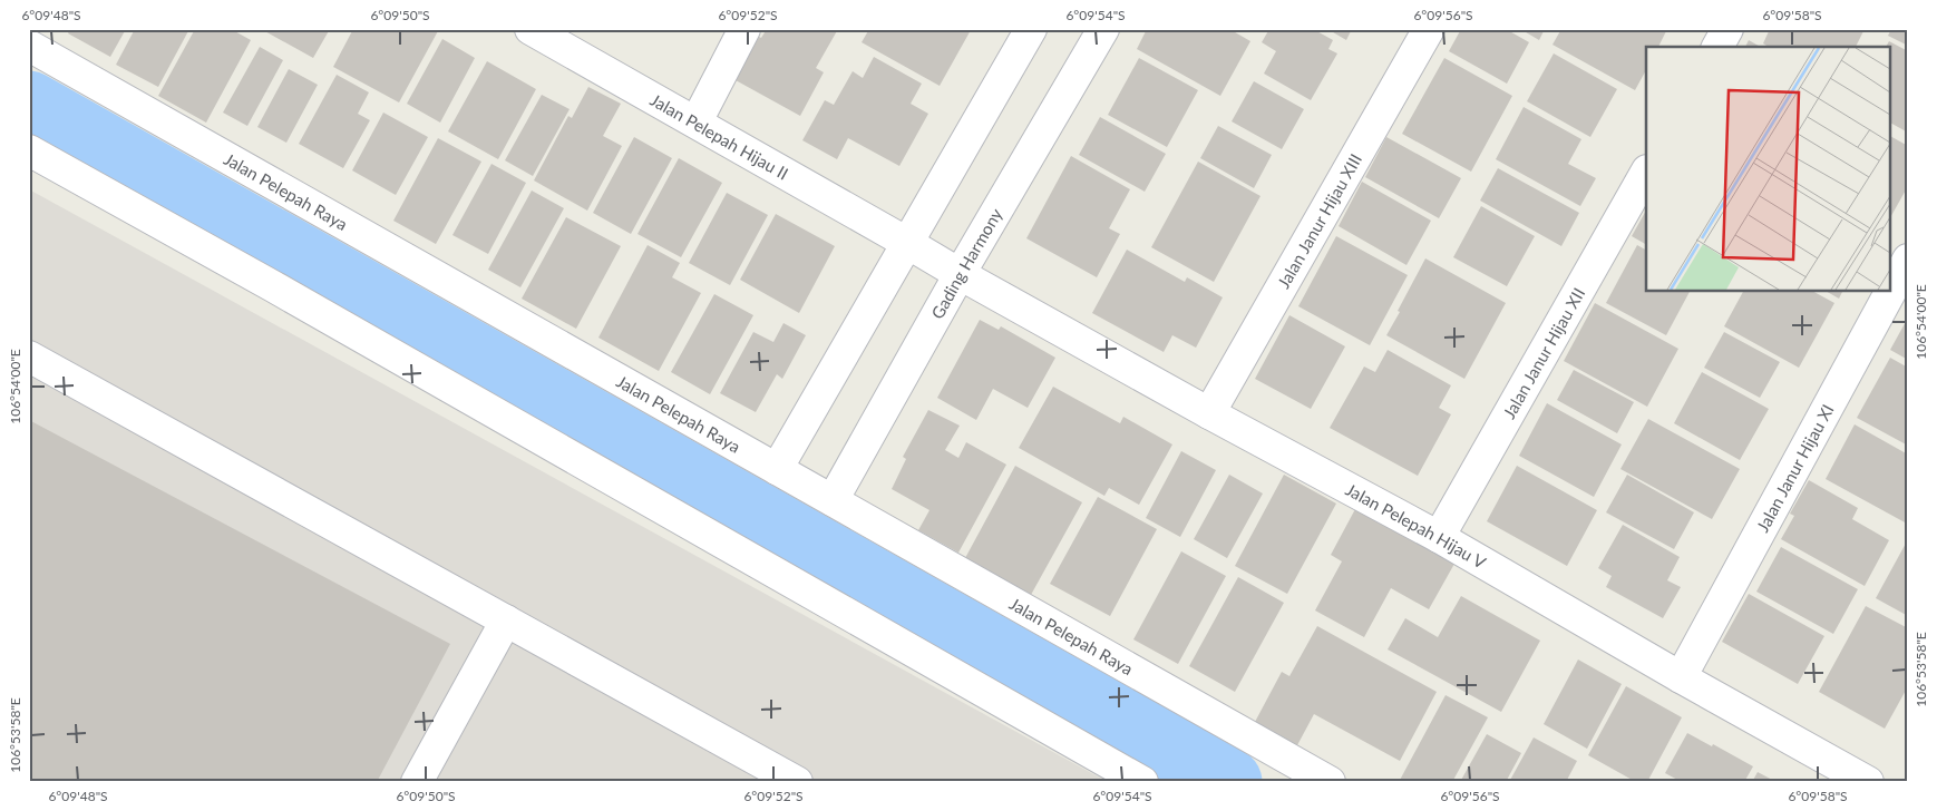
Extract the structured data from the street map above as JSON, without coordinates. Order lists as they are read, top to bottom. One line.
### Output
{"streets":{"street":["Jalan Pelepah Hijau II","Jalan Pelepah Raya","Jalan Janur Hijau XIII","Gading Harmony","Jalan Janur Hijau XII","Jalan Janur Hijau XI","Jalan Pelepah Hijau V"]},"crossings":[["Jalan Pelepah Hijau II","Gading Harmony"],["Jalan Pelepah Hijau II","Jalan Pelepah Hijau V"],["Jalan Pelepah Raya","Gading Harmony"],["Jalan Janur Hijau XIII","Jalan Pelepah Hijau V"],["Gading Harmony","Jalan Pelepah Hijau V"],["Jalan Janur Hijau XII","Jalan Pelepah Hijau V"],["Jalan Janur Hijau XI","Jalan Pelepah Hijau V"]],"coordinates":["6°09'48\"S","6°09'50\"S","6°09'52\"S","6°09'54\"S","6°09'56\"S","6°09'58\"S","106°54'00\"E","106°53'58\"E"]}
